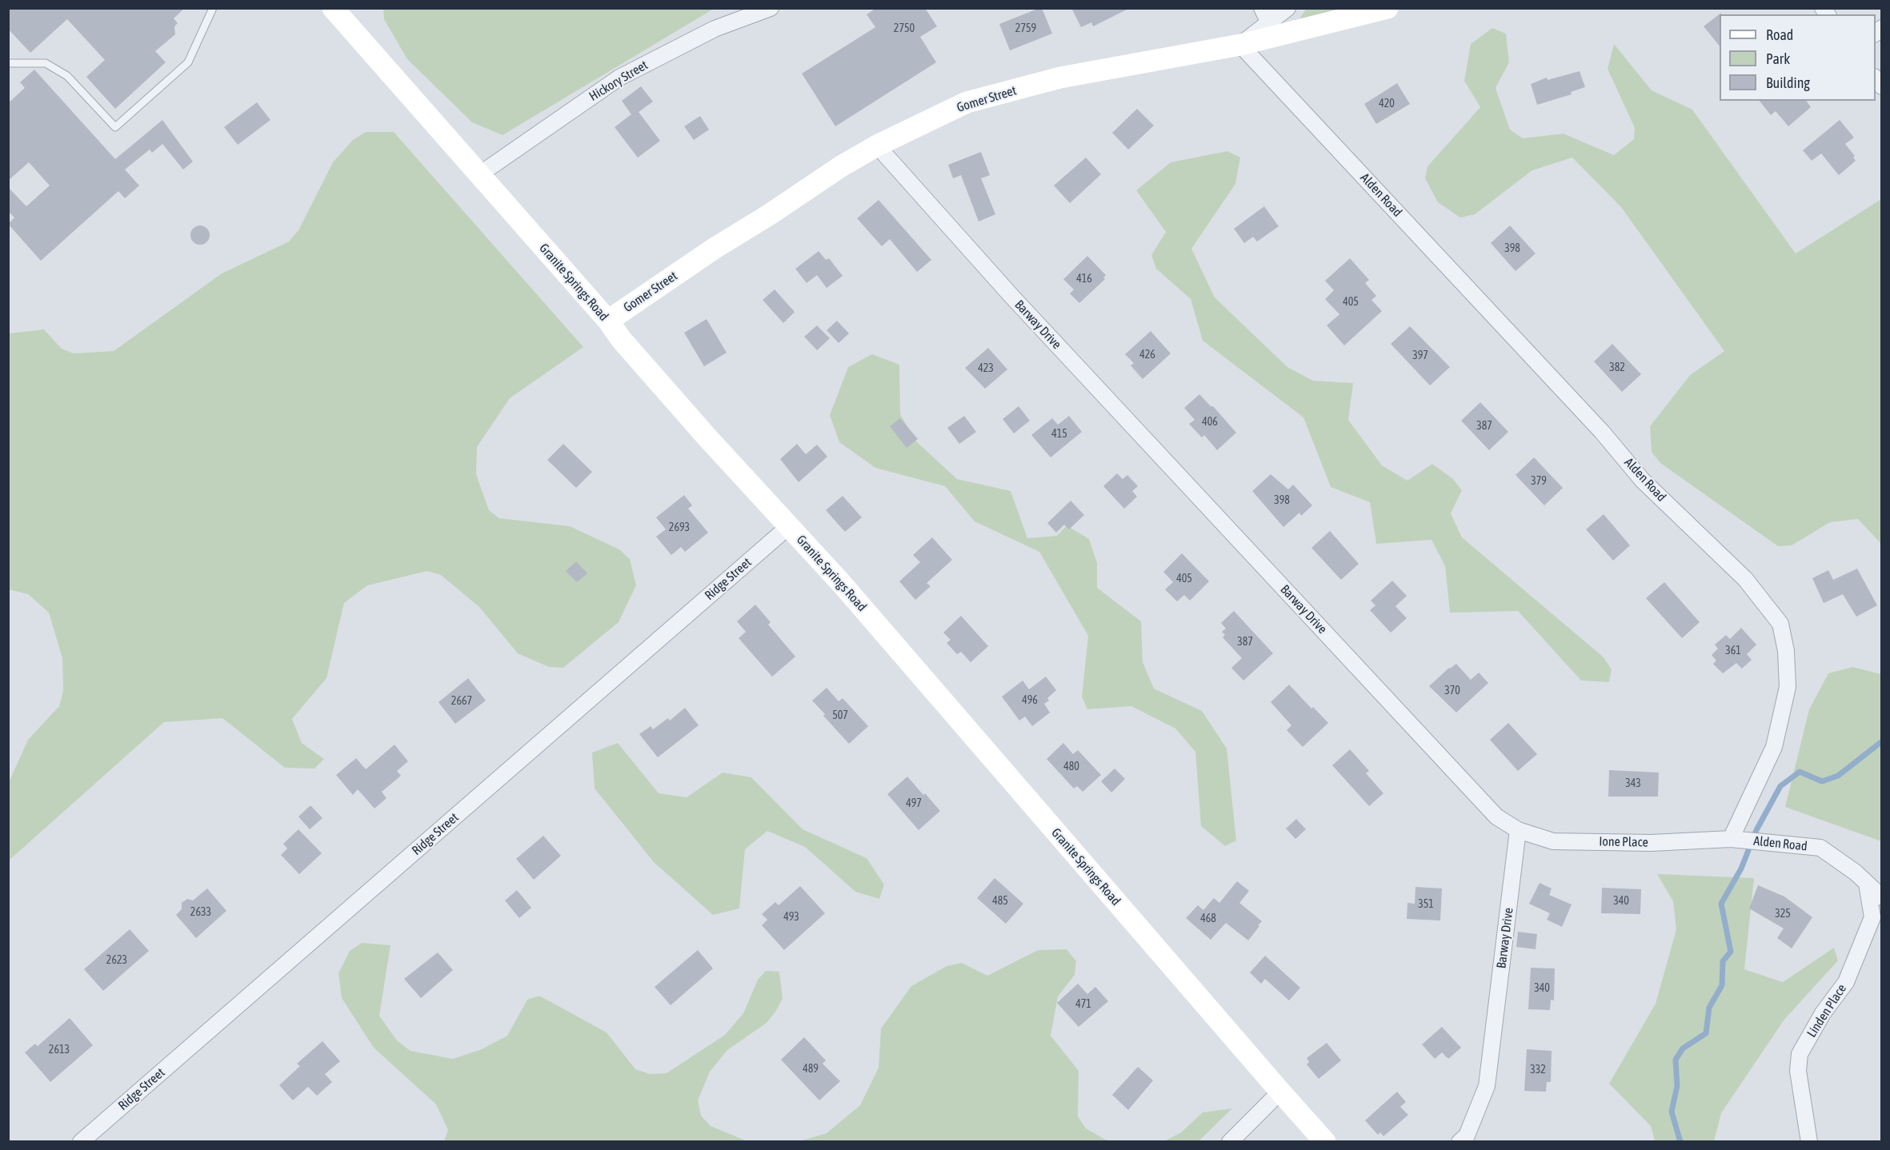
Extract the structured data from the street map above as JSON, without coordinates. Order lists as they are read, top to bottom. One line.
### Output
{"streets":{"street":["Hickory Street","Gomer Street","Alden Road","Granite Springs Road","Barway Drive","Ridge Street","Ione Place","Linden Place"]},"crossings":[["Hickory Street","Granite Springs Road"],["Gomer Street","Alden Road"],["Gomer Street","Granite Springs Road"],["Gomer Street","Barway Drive"],["Alden Road","Ione Place"],["Alden Road","Linden Place"],["Granite Springs Road","Ridge Street"],["Barway Drive","Ione Place"]],"house_numbers":["2750","2759","420","398","416","405","426","397","382","423","406","387","415","379","398","2693","405","387","361","370","496","2667","507","480","343","497","485","340","351","2633","325","493","468","2623","340","471","2613","489","332"],"legend":["Road","Park","Building"]}
